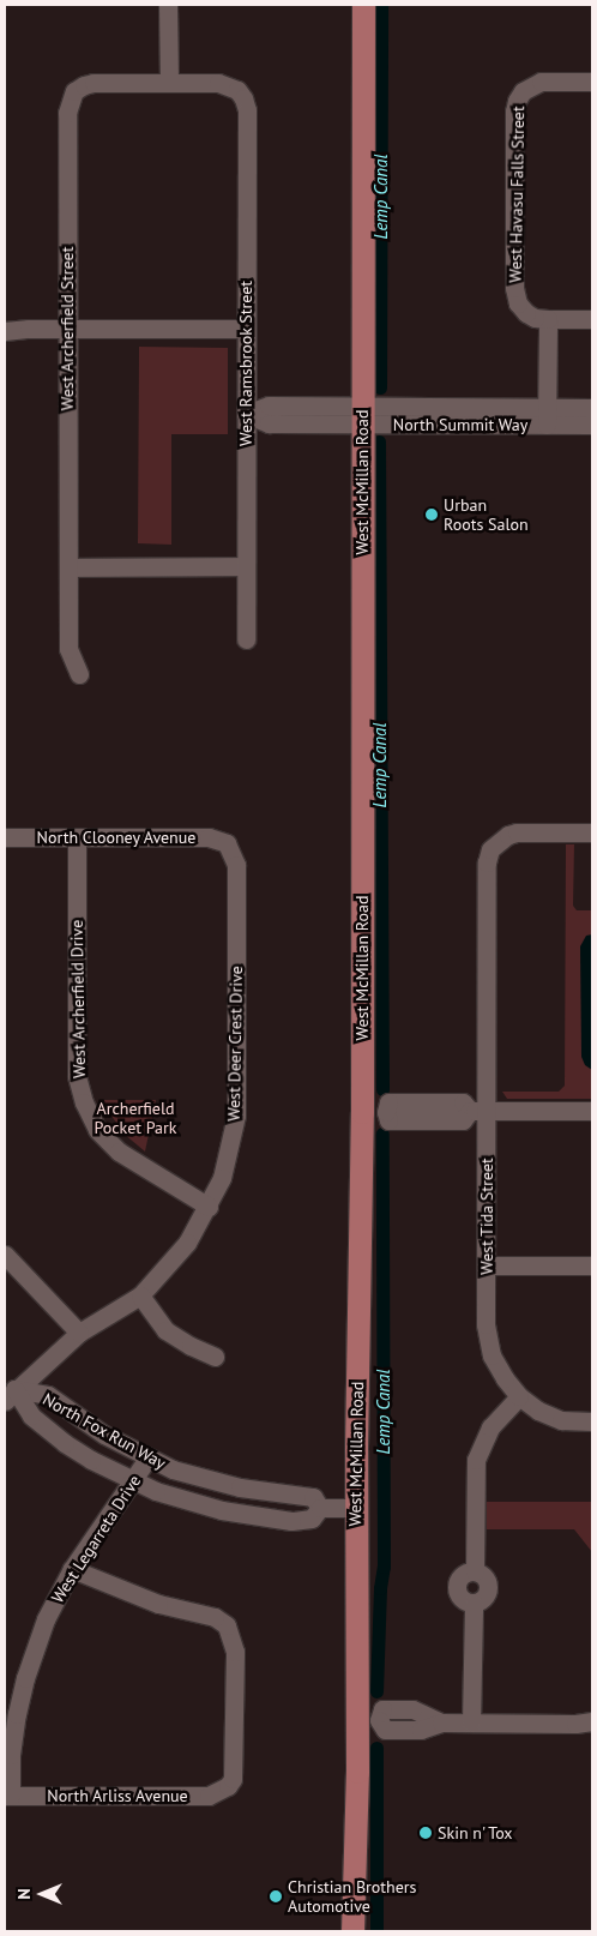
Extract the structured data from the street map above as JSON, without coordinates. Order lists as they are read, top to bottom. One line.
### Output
{"streets":{"main road":["West McMillan Road"],"street":["West Havasu Falls Street","West Archerfield Street","West Ramsbrook Street","North Summit Way","North Clooney Avenue","West Archerfield Drive","West Deer Crest Drive","West Tida Street","North Fox Run Way","West Legarreta Drive","North Arliss Avenue"]},"crossings":[["West Archerfield Street","West Ramsbrook Street"],["West Ramsbrook Street","North Summit Way"],["North Summit Way","West McMillan Road"],["West McMillan Road","North Fox Run Way"],["North Clooney Avenue","West Archerfield Drive"],["North Clooney Avenue","West Deer Crest Drive"],["West Archerfield Drive","West Deer Crest Drive"],["West Deer Crest Drive","North Fox Run Way"],["North Fox Run Way","West Legarreta Drive"],["West Legarreta Drive","North Arliss Avenue"]],"water":["Lemp Canal"],"parks":["Archerfield Pocket Park"],"places":["Urban Roots Salon","Skin n' Tox","Christian Brothers Automotive"],"north":"left"}
